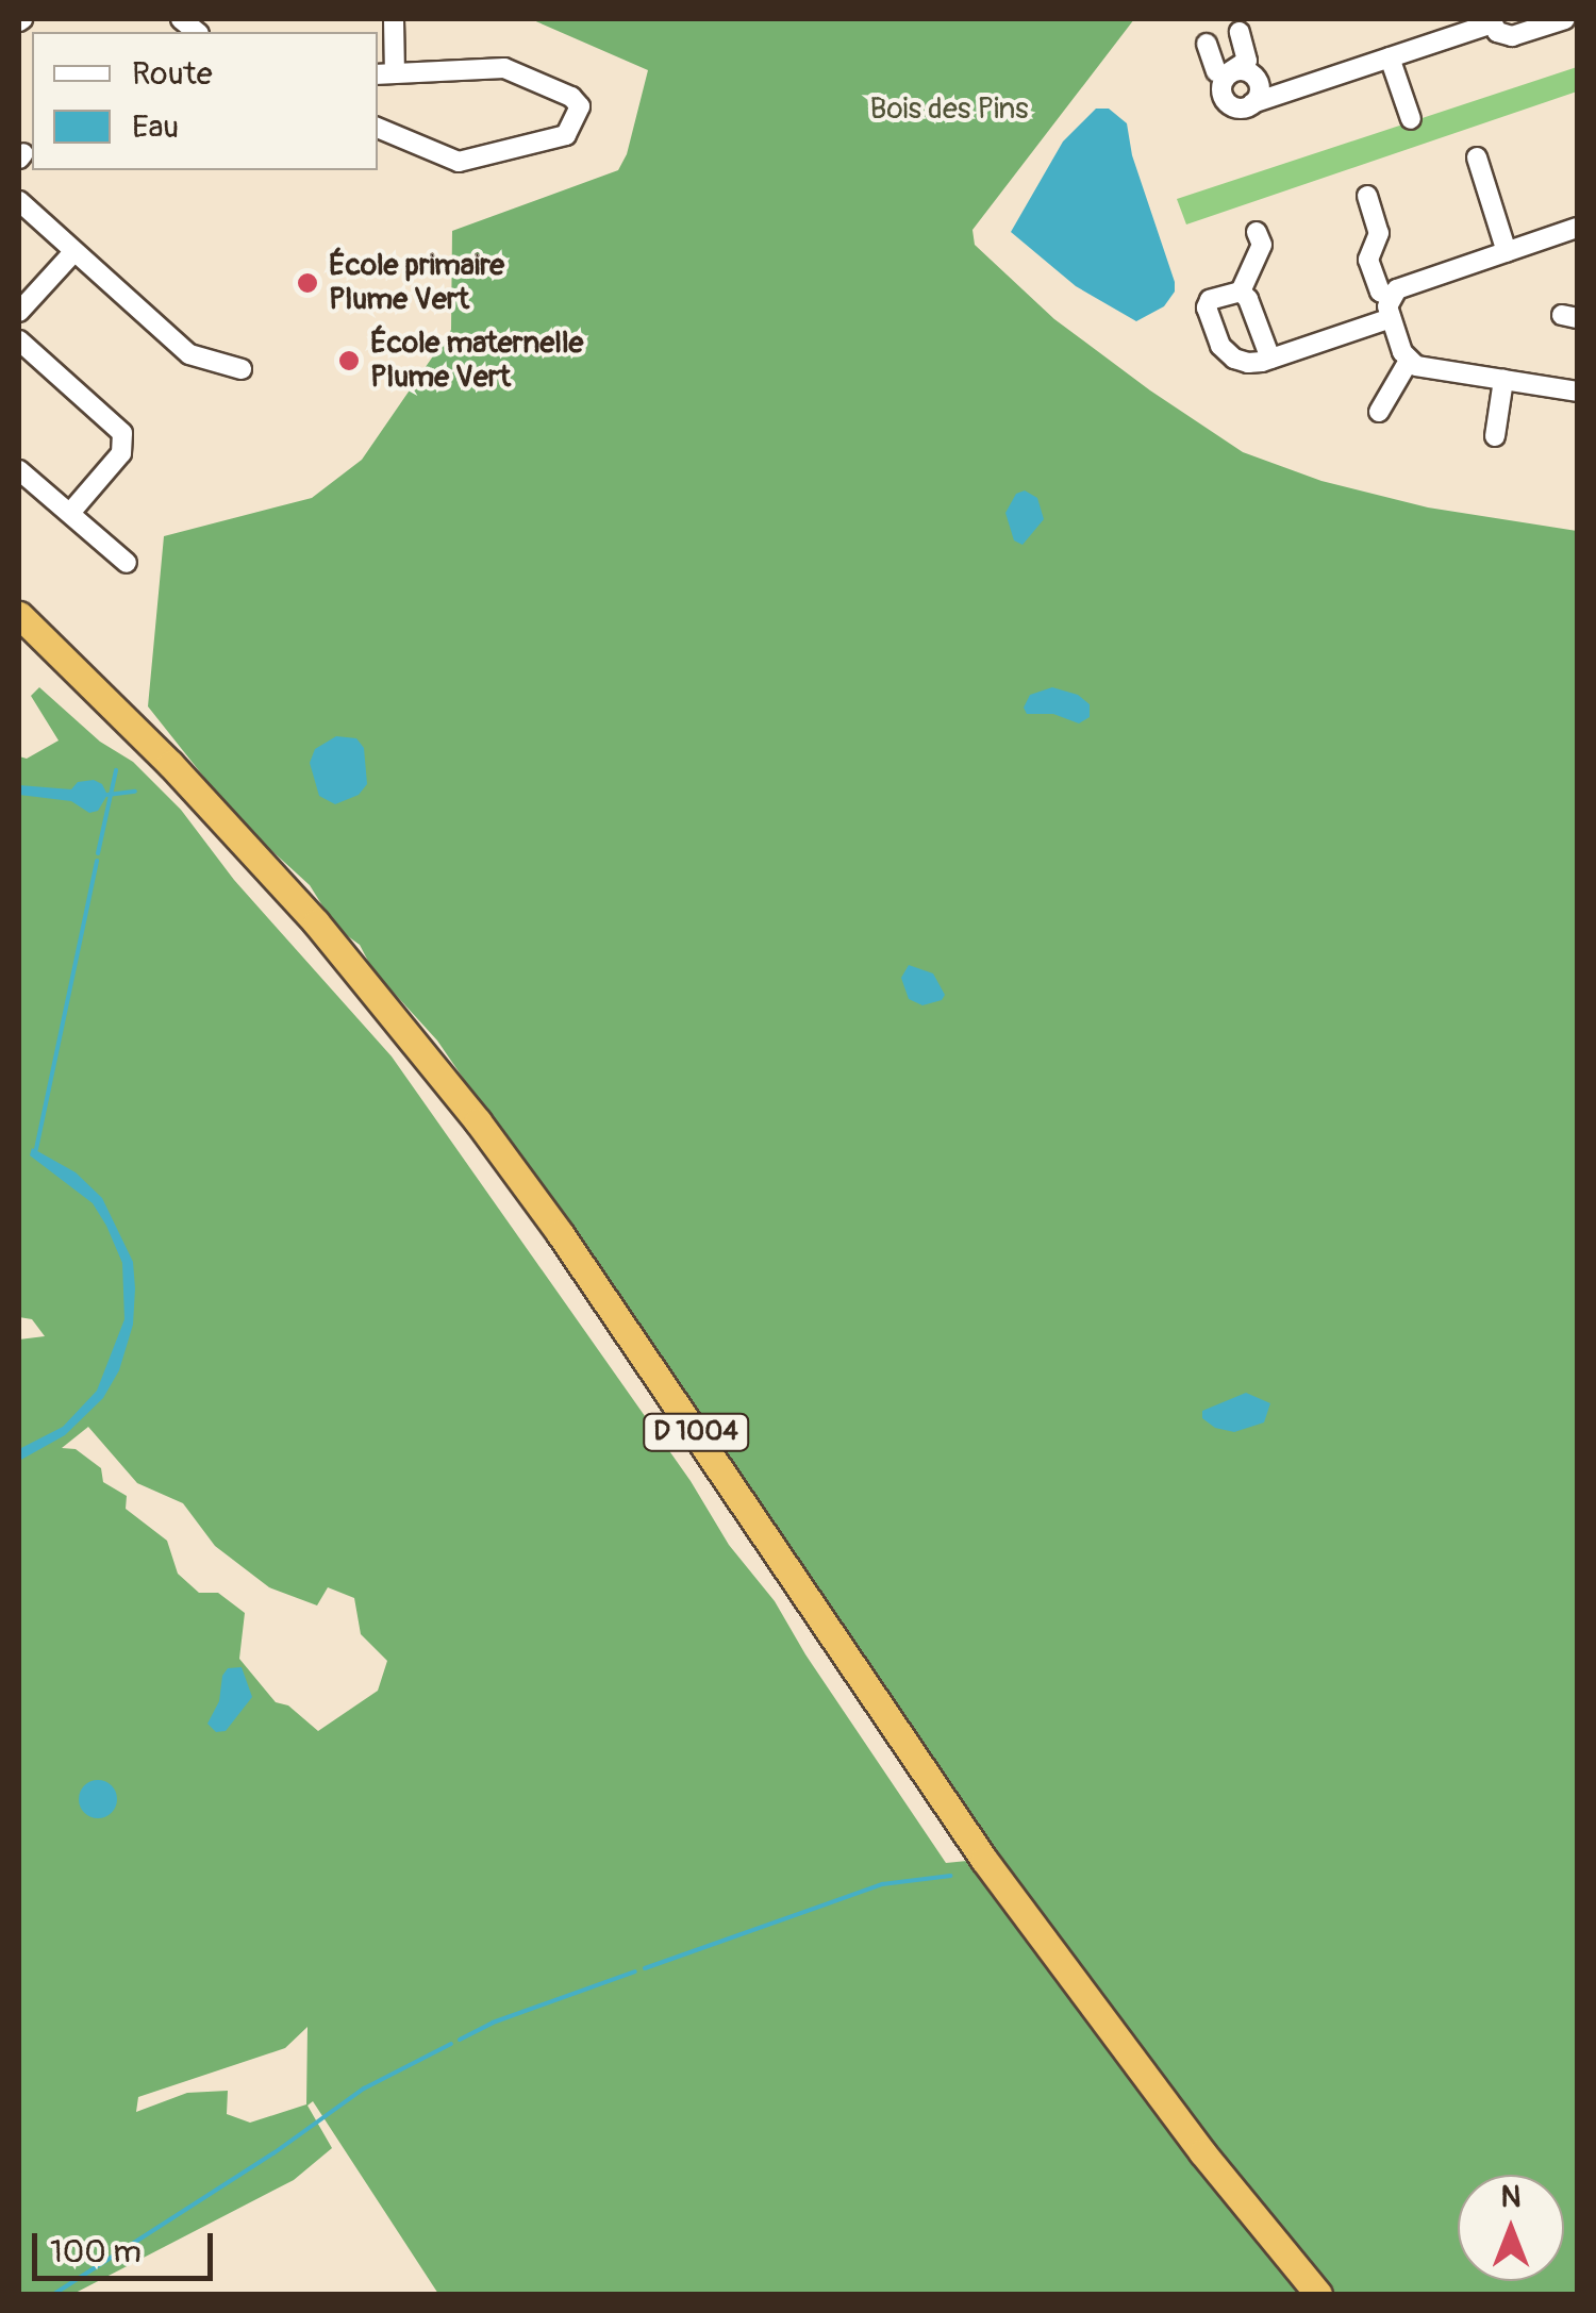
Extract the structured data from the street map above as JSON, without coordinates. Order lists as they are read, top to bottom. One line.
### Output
{"streets":{"highway":["D 1004"]},"parks":["Bois des Pins"],"places":["École primaire Plume Vert","École maternelle Plume Vert"],"legend":["Route","Eau"],"scale_bar":"100 m","north":"top"}
